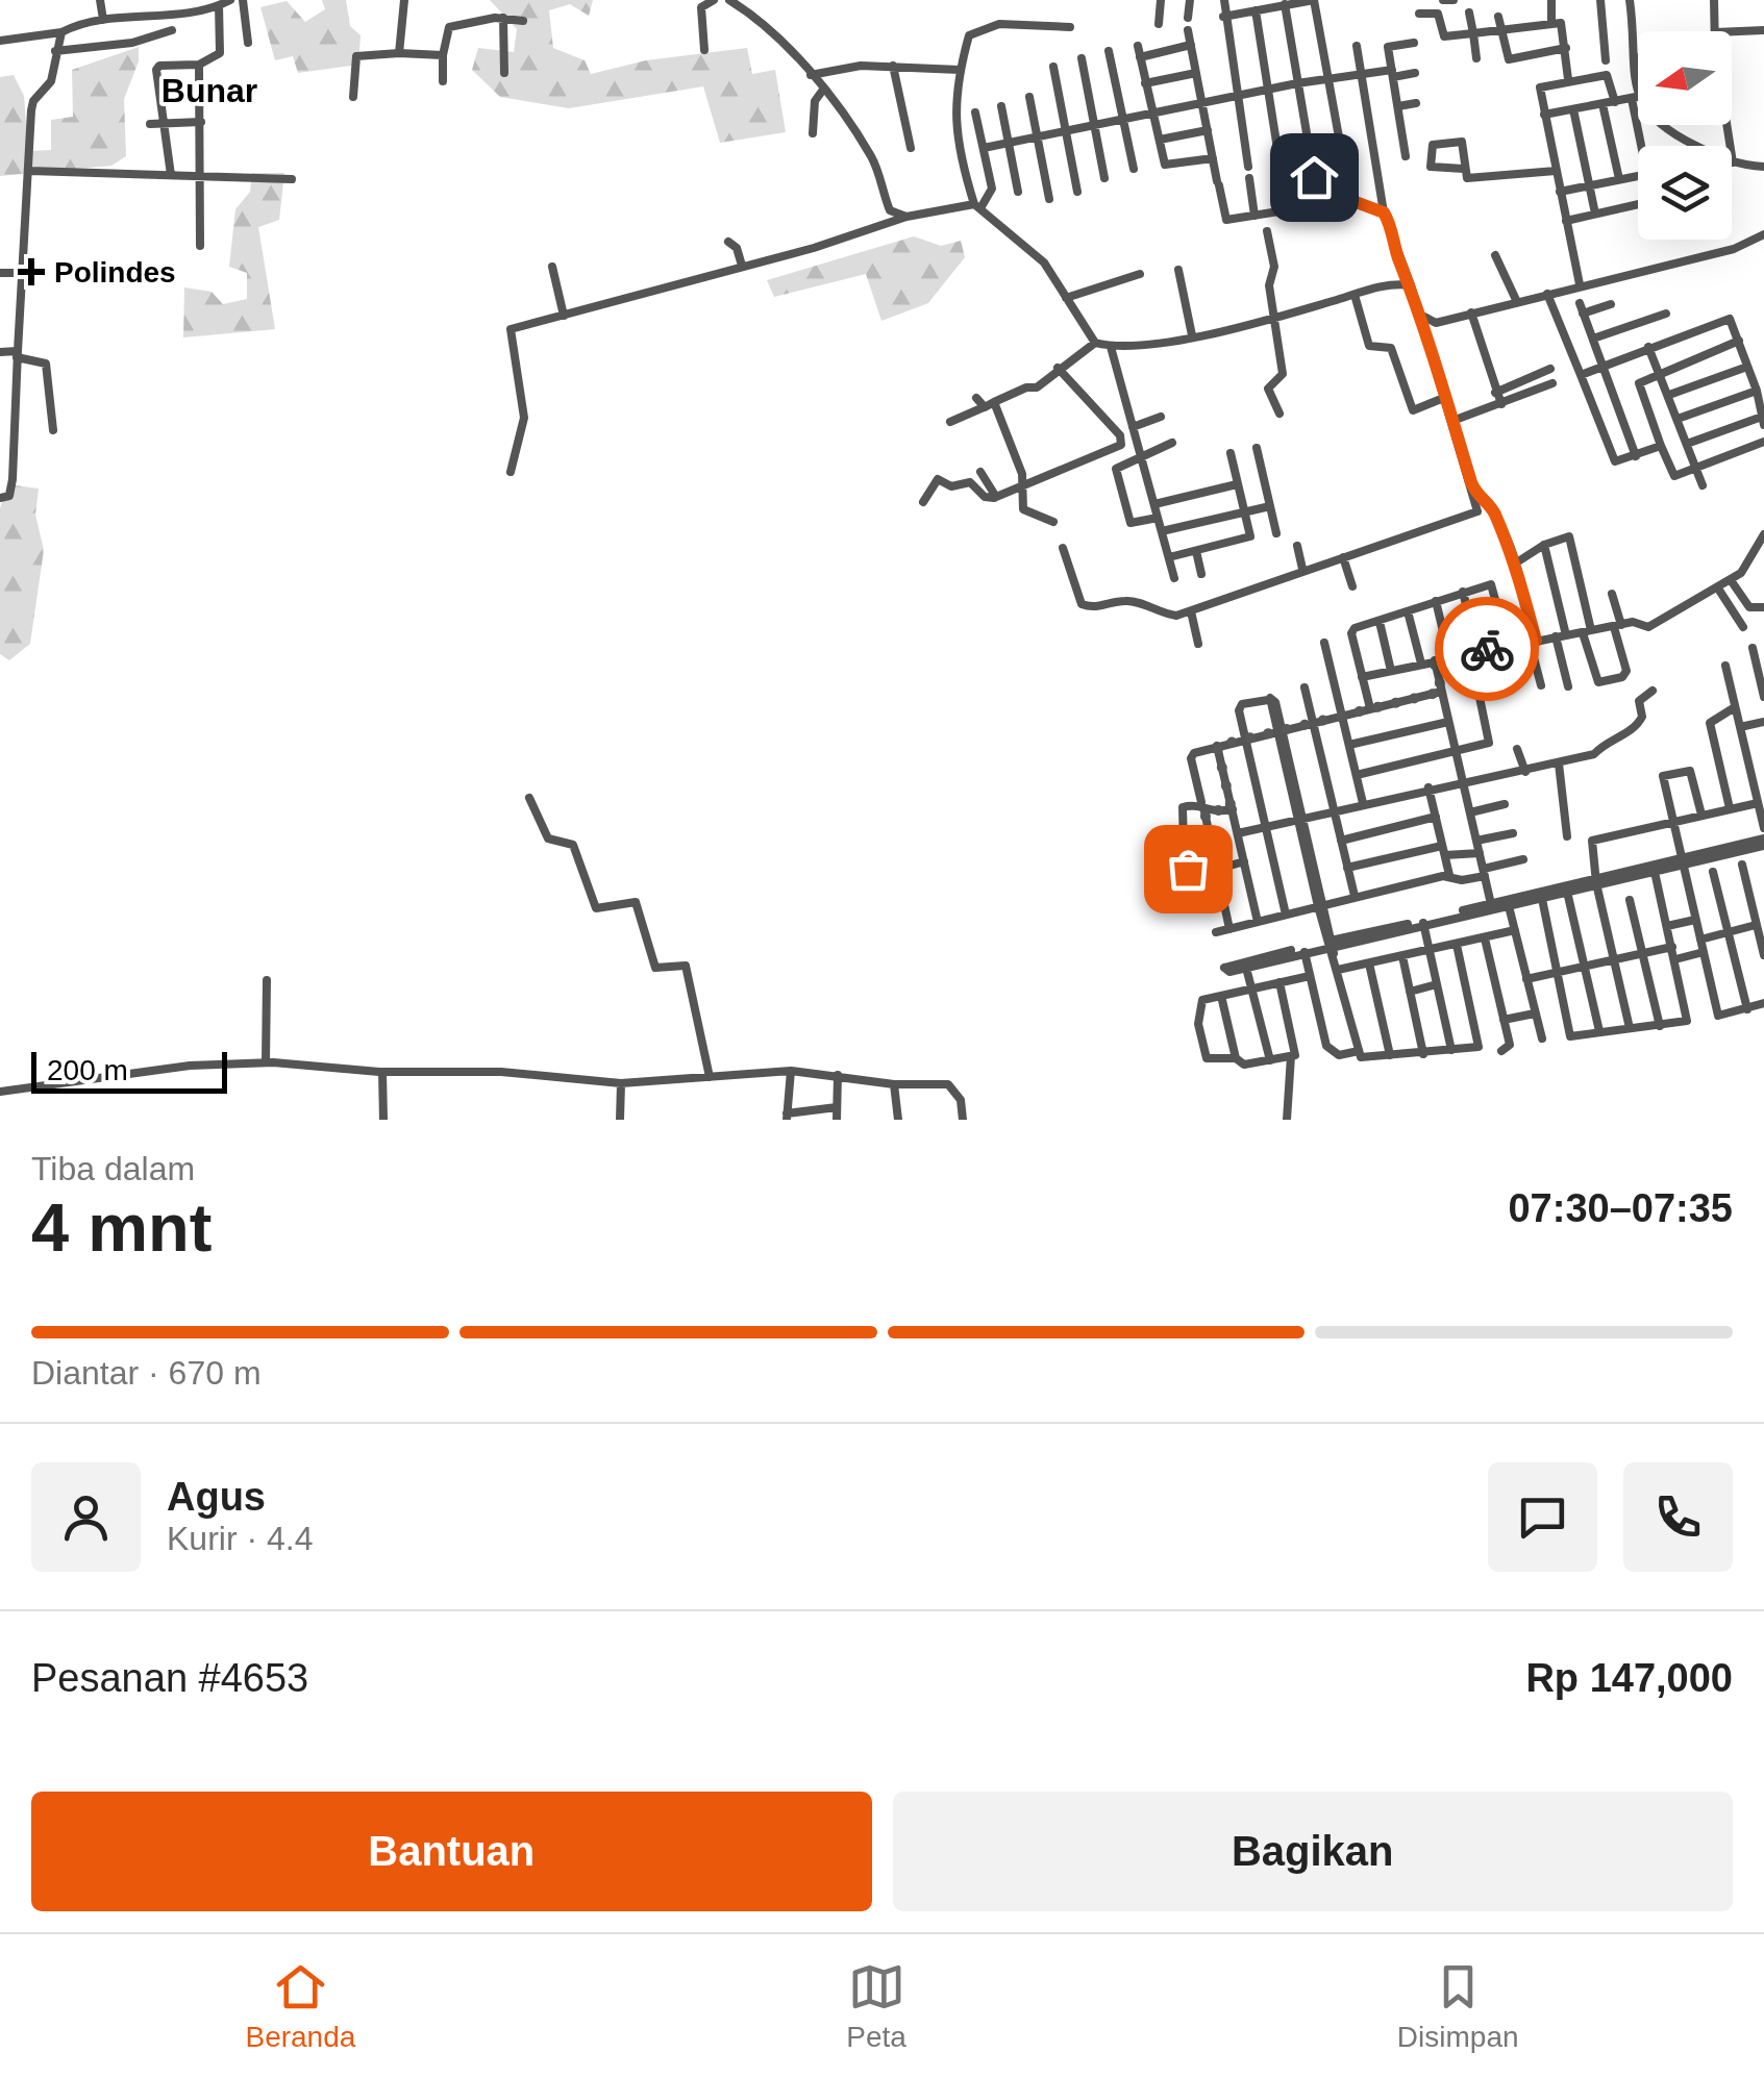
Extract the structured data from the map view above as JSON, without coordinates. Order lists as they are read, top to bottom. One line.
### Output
{"districts":["Bunar"],"places":{"health":["Polindes"]},"scale_bar":"200 m","north":"left","page":{"scale":"200 m","heading":["4 mnt","Tiba dalam","07:30–07:35"],"panel":["Agus","Kurir · 4.4","Pesanan #4653","Rp 147,000"],"bar":"Diantar · 670 m","buttons":["Bantuan","Bagikan"],"tabs":["Beranda","Peta","Disimpan"]}}
